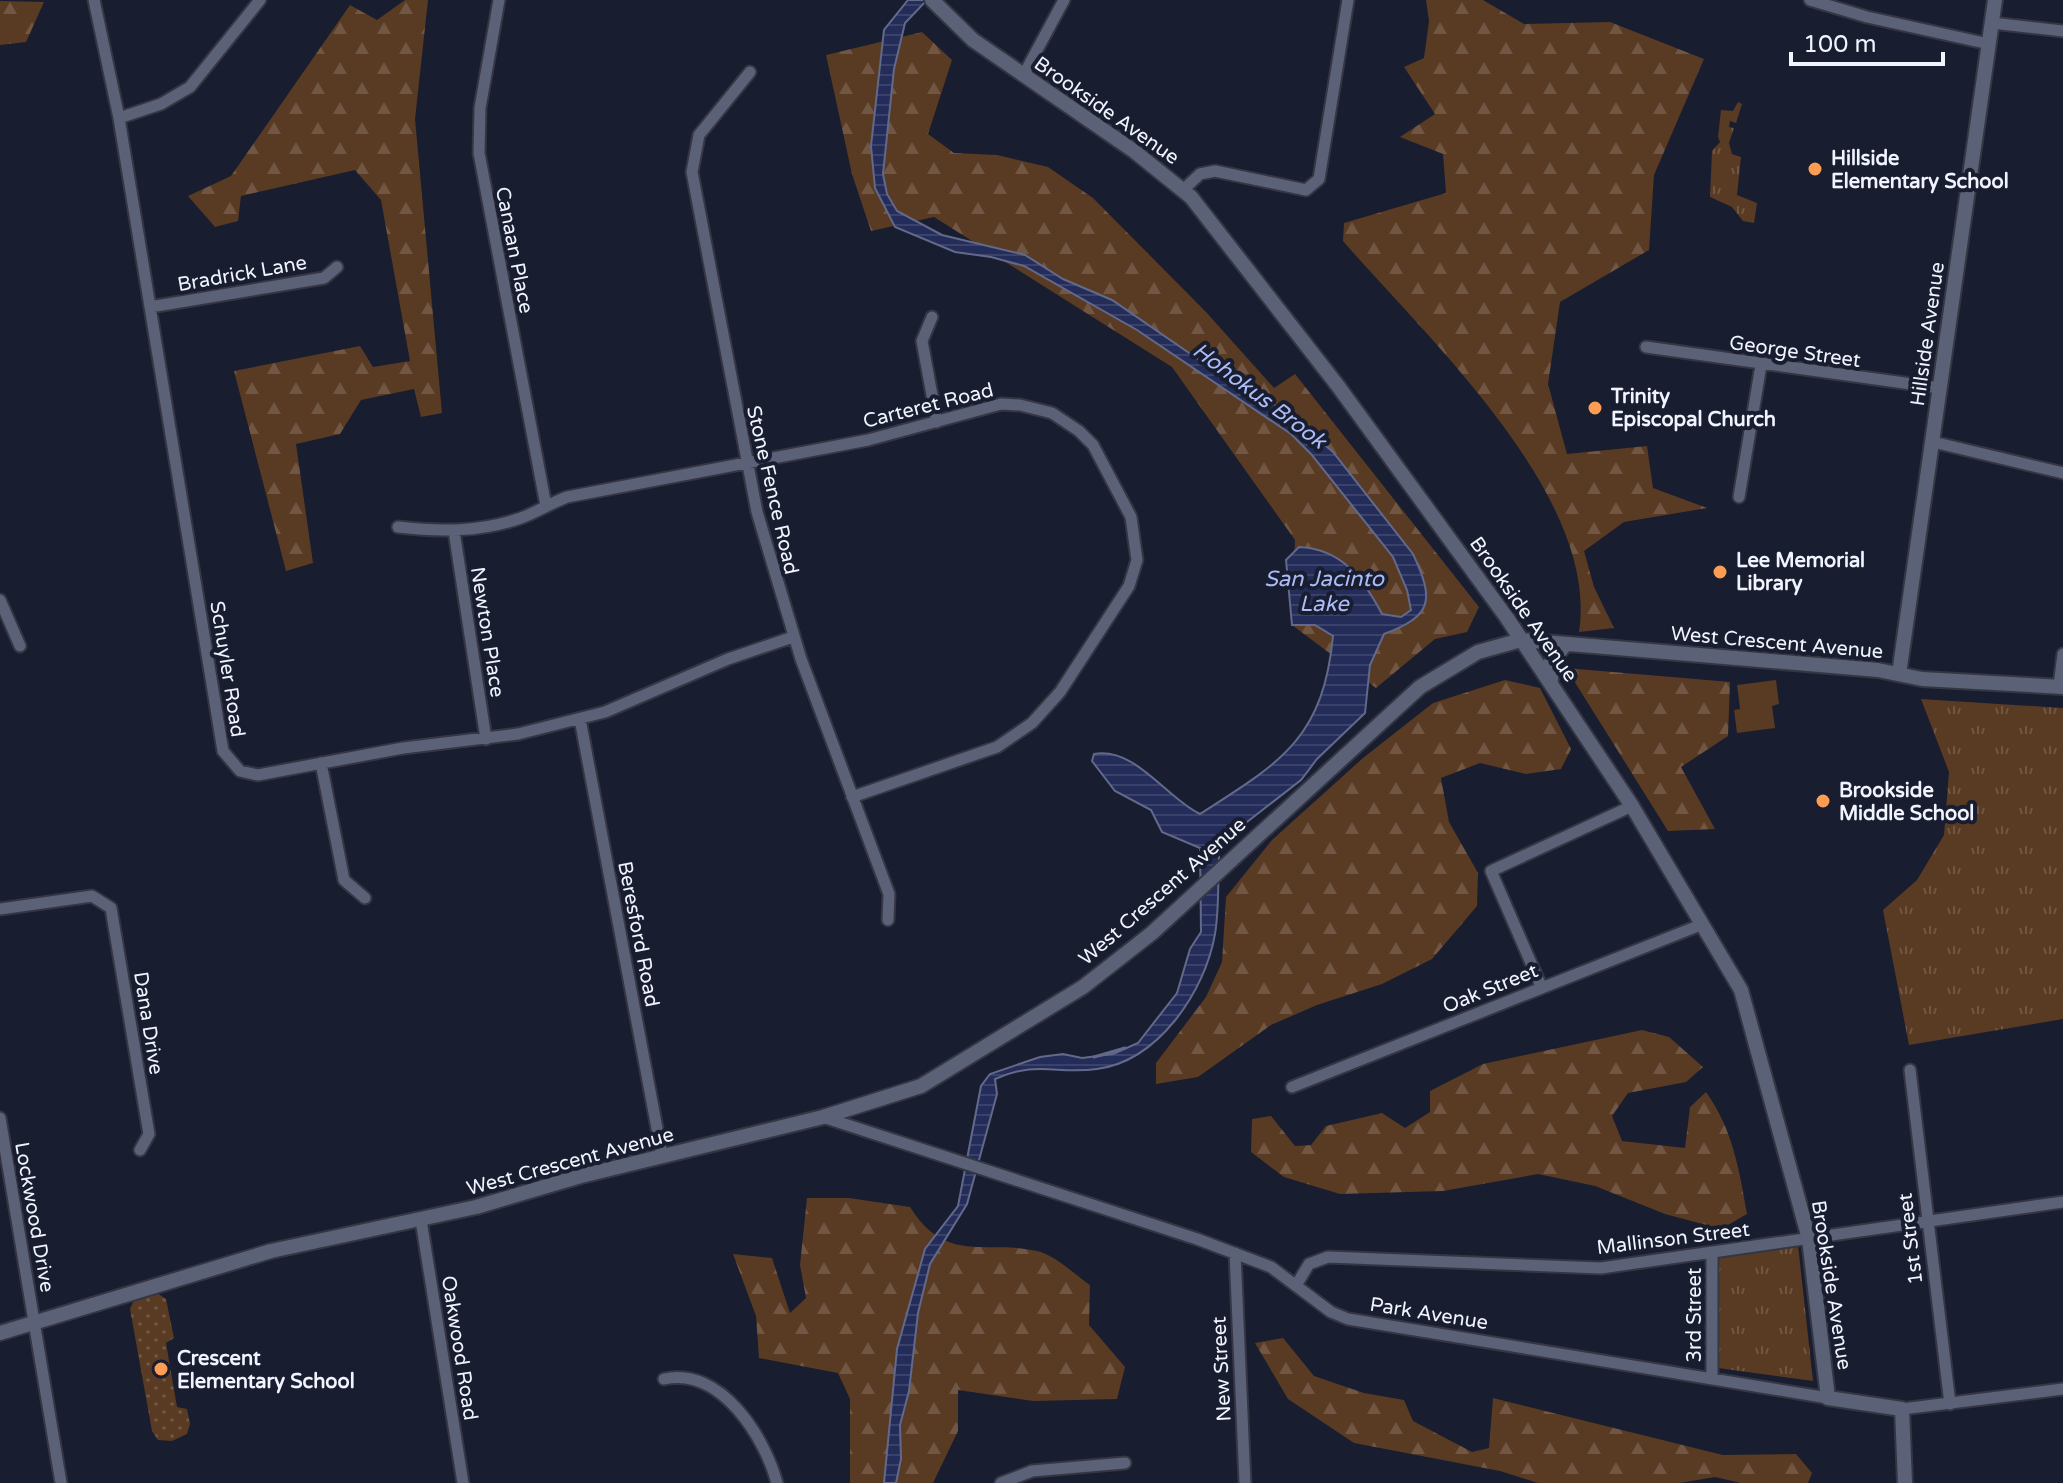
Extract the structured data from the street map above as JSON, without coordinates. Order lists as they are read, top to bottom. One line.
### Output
{"streets":{"main road":["Brookside Avenue","Hillside Avenue","West Crescent Avenue","Park Avenue"],"street":["Canaan Place","Bradrick Lane","George Street","Carteret Road","Stone Fence Road","Newton Place","Schuyler Road","Beresford Road","Oak Street","Dana Drive","Lockwood Drive","Mallinson Street","1st Street","3rd Street","Oakwood Road","New Street"]},"crossings":[["Brookside Avenue","West Crescent Avenue"],["Brookside Avenue","Oak Street"],["Brookside Avenue","Mallinson Street"],["Brookside Avenue","Park Avenue"],["Canaan Place","Carteret Road"],["Bradrick Lane","Schuyler Road"],["Hillside Avenue","George Street"],["Hillside Avenue","West Crescent Avenue"],["Carteret Road","Stone Fence Road"],["Carteret Road","Newton Place"],["Stone Fence Road","Schuyler Road"],["Newton Place","Schuyler Road"],["West Crescent Avenue","Beresford Road"],["West Crescent Avenue","Lockwood Drive"],["West Crescent Avenue","Park Avenue"],["West Crescent Avenue","Oakwood Road"],["Schuyler Road","Beresford Road"],["Mallinson Street","1st Street"],["Mallinson Street","Park Avenue"],["Mallinson Street","3rd Street"],["1st Street","Park Avenue"],["Park Avenue","3rd Street"],["Park Avenue","New Street"]],"water":["Hohokus Brook","San Jacinto Lake"],"places":["Hillside Elementary School","Trinity Episcopal Church","Lee Memorial Library","Brookside Middle School","Crescent Elementary School"],"scale_bar":"100 m"}
